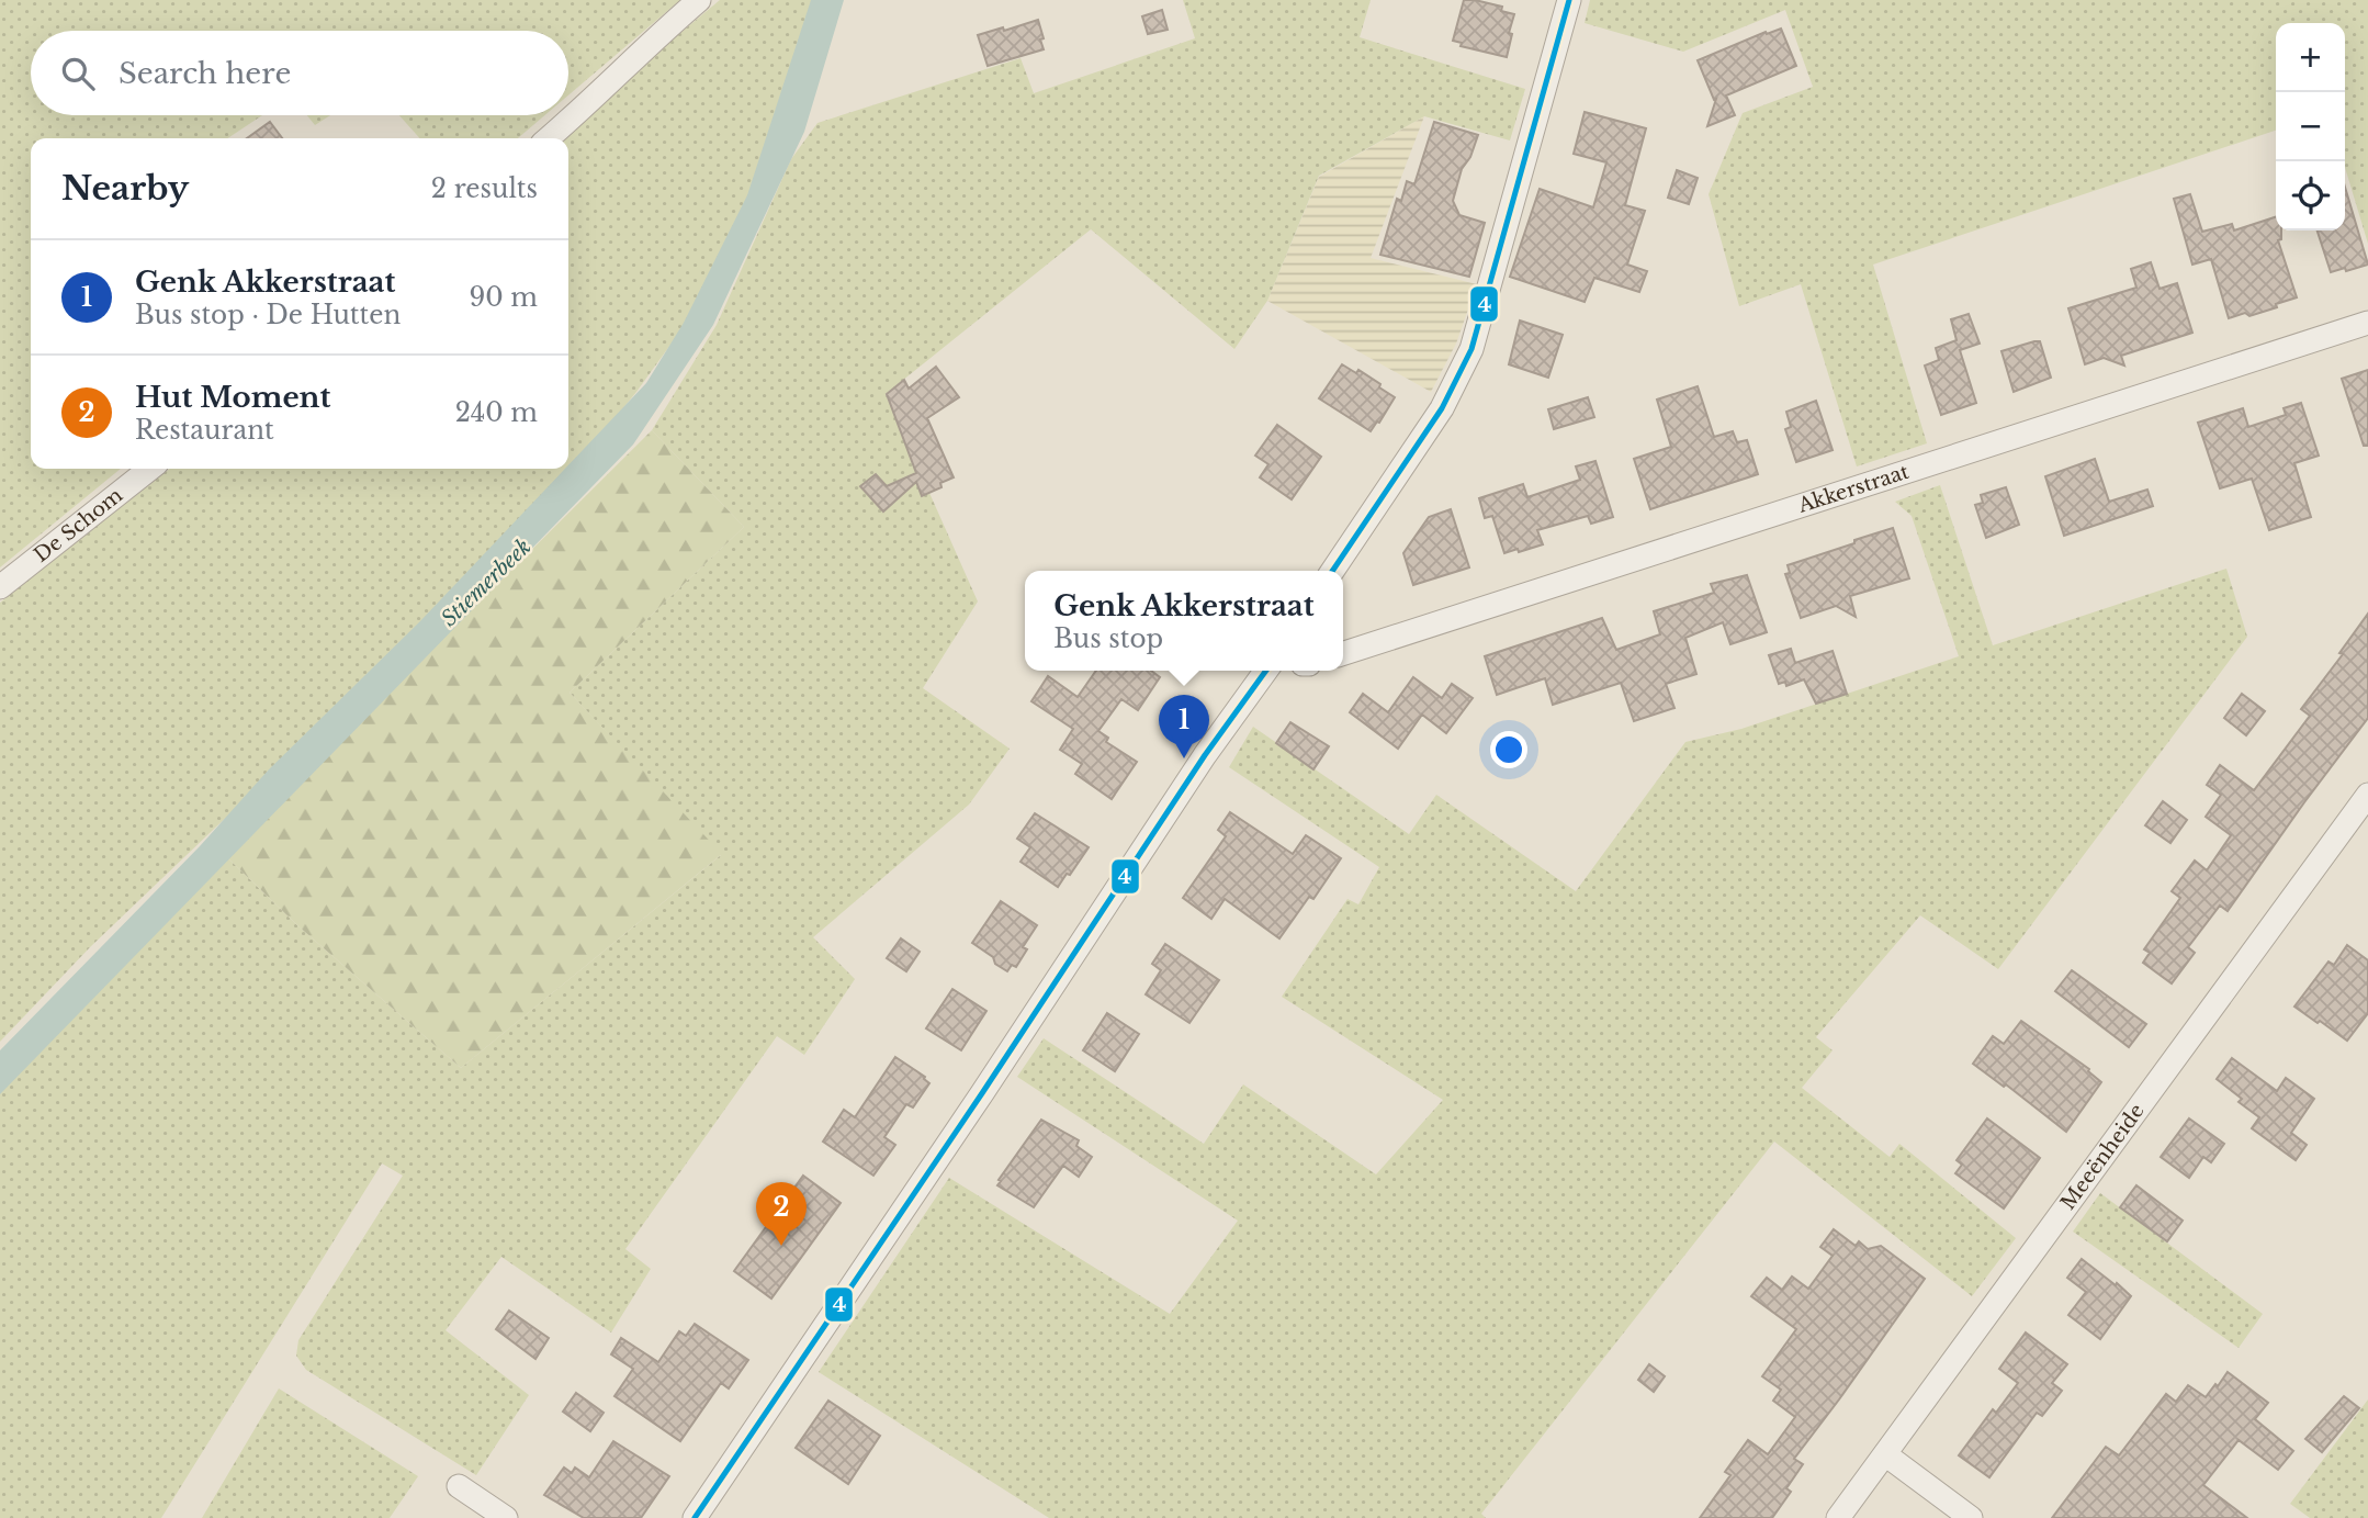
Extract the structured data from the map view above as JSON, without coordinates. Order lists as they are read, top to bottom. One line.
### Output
{"streets":{"street":["Akkerstraat","De Schom","Meeënheide"]},"water":["Stiemerbeek"],"lines":["transit line 4"],"page":{"map_buttons":["+","−"],"search":"Search here","heading":["Nearby","2 results"],"list":[{"mark":"1","name":"Genk Akkerstraat","note":"Bus stop · De Hutten","value":"90 m"},{"mark":"2","name":"Hut Moment","note":"Restaurant","value":"240 m"}],"popup":["Genk Akkerstraat","Bus stop"],"pins":["1","2"]}}
